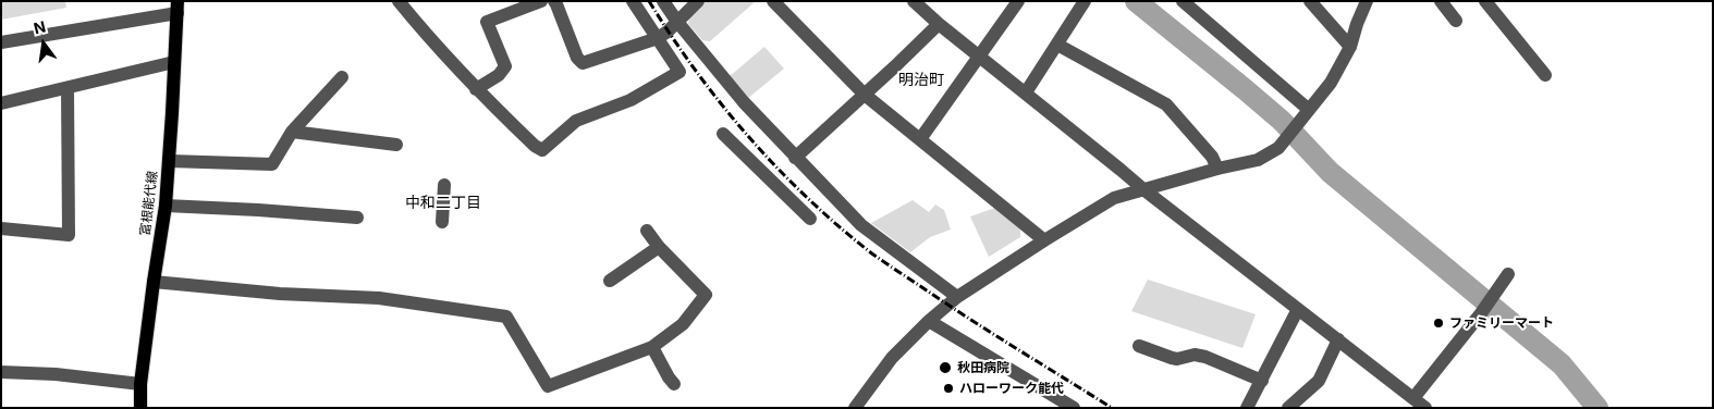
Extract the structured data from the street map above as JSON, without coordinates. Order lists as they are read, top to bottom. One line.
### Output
{"streets":{"main road":["富根能代線"]},"districts":["明治町","中和二丁目"],"places":["ファミリーマート","秋田病院","ハローワーク能代"],"north":"top"}
